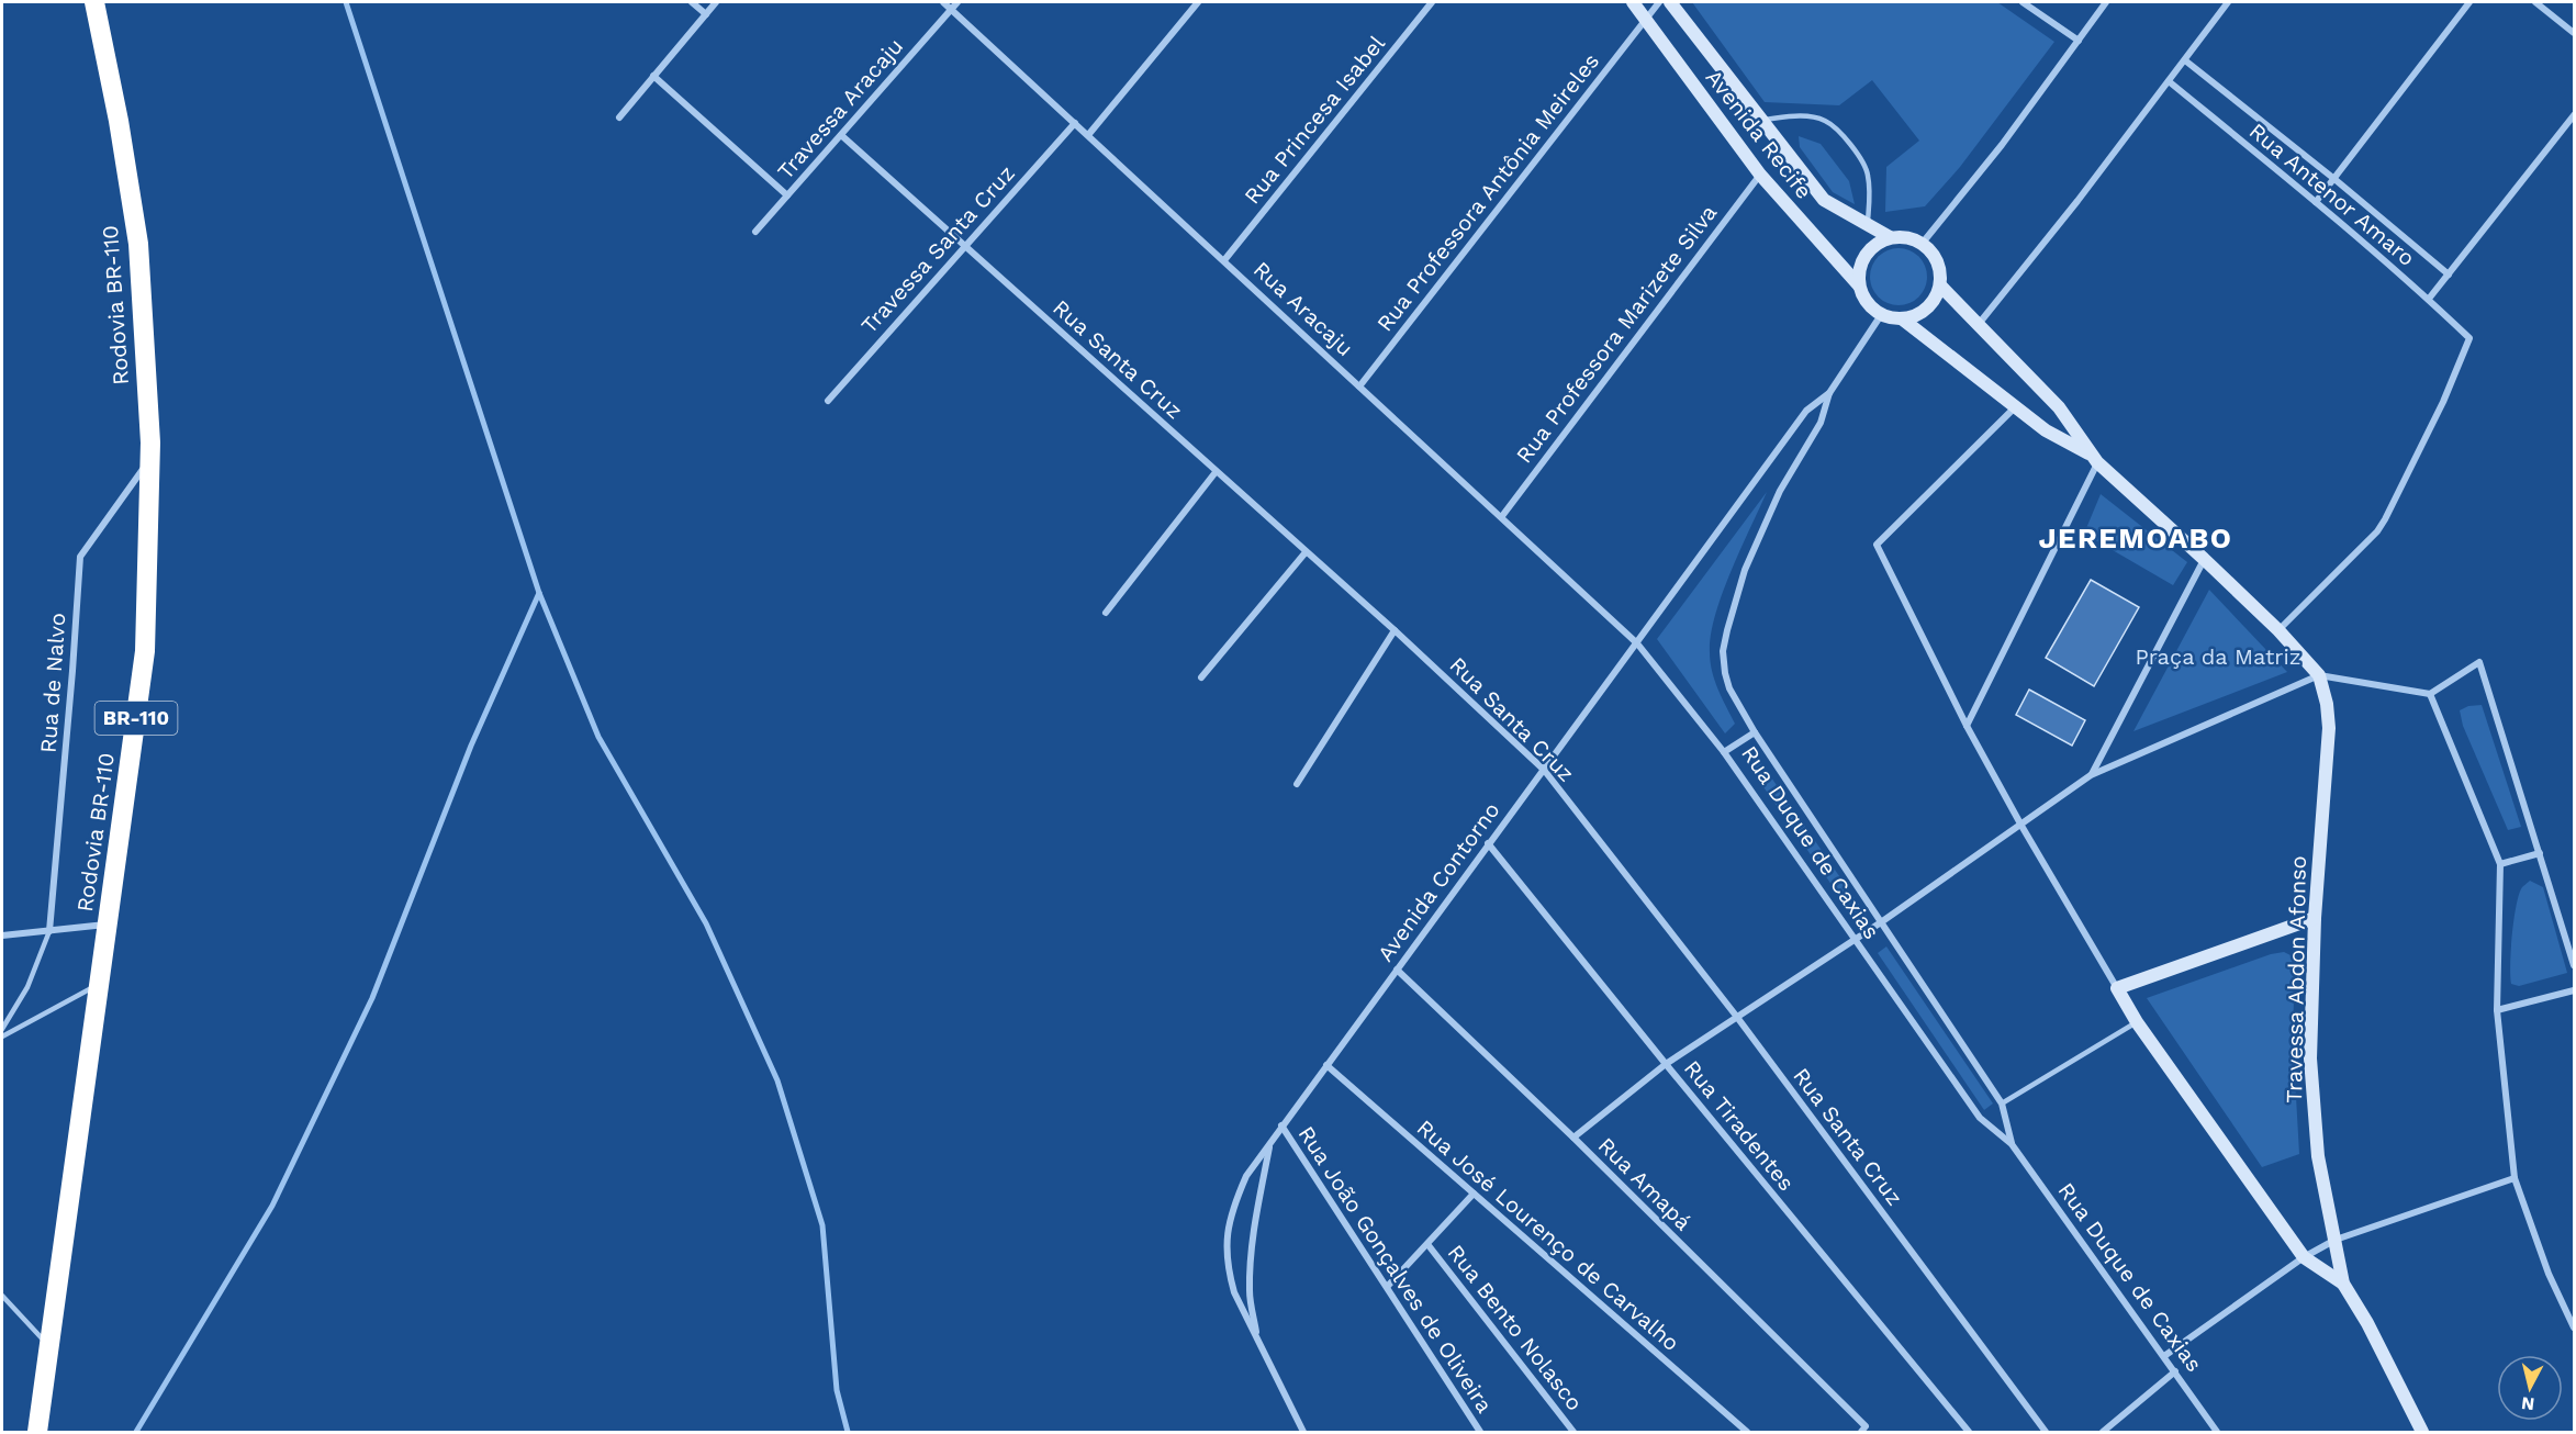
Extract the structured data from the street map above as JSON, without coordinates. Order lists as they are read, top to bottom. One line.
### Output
{"streets":{"highway":["Rodovia BR-110","BR-110"],"street":["Travessa Aracaju","Rua Princesa Isabel","Avenida Recife","Rua Professora Antônia Meireles","Rua Antenor Amaro","Travessa Santa Cruz","Rua Aracaju","Rua Professora Marizete Silva","Rua Santa Cruz","Rua de Nalvo","Rua Duque de Caxias","Avenida Contorno","Travessa Abdon Afonso","Rua Tiradentes","Rua Amapá","Rua José Lourenço de Carvalho","Rua João Gonçalves de Oliveira","Rua Bento Nolasco"]},"crossings":[["Travessa Aracaju","Rua Aracaju"],["Travessa Aracaju","Rua Santa Cruz"],["Rua Princesa Isabel","Rua Aracaju"],["Avenida Recife","Rua Professora Antônia Meireles"],["Avenida Recife","Rua Professora Marizete Silva"],["Rua Professora Antônia Meireles","Rua Aracaju"],["Travessa Santa Cruz","Rua Aracaju"],["Travessa Santa Cruz","Rua Santa Cruz"],["Rodovia BR-110","Rua de Nalvo"],["Rua Aracaju","Rua Professora Marizete Silva"],["Rua Aracaju","Rua Duque de Caxias"],["Rua Aracaju","Avenida Contorno"],["Rua Santa Cruz","Avenida Contorno"],["Avenida Contorno","Rua Tiradentes"],["Avenida Contorno","Rua Amapá"],["Avenida Contorno","Rua José Lourenço de Carvalho"],["Avenida Contorno","Rua João Gonçalves de Oliveira"]],"districts":["JEREMOABO"],"parks":["Praça da Matriz"],"north":"bottom"}
